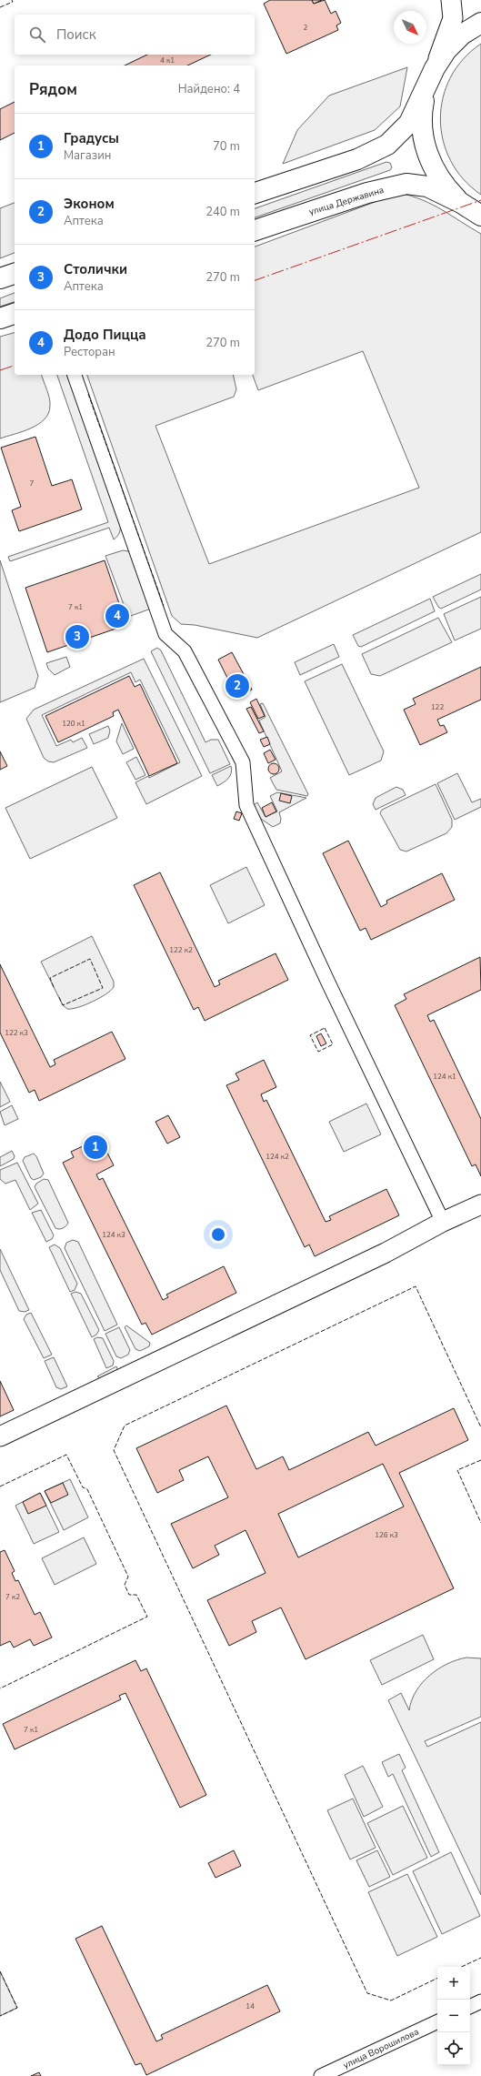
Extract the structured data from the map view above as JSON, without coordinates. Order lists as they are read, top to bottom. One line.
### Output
{"streets":{"main road":["улица Державина"],"street":["улица Ворошилова"]},"house_numbers":["2","4 к1","7","7 к1","122","120 к1","122 к2","122 к3","124 к1","124 к2","124 к3","126 к3","7 к2","7 к1","14"],"north":"bottom right","page":{"search":"Поиск","heading":["Рядом","Найдено: 4"],"list":[{"mark":"1","name":"Градусы","note":"Магазин","value":"70 m"},{"mark":"2","name":"Эконом","note":"Аптека","value":"240 m"},{"mark":"3","name":"Столички","note":"Аптека","value":"270 m"},{"mark":"4","name":"Додо Пицца","note":"Ресторан","value":"270 m"}],"pins":["4","3","2","1"],"map_buttons":["+","−"]}}
